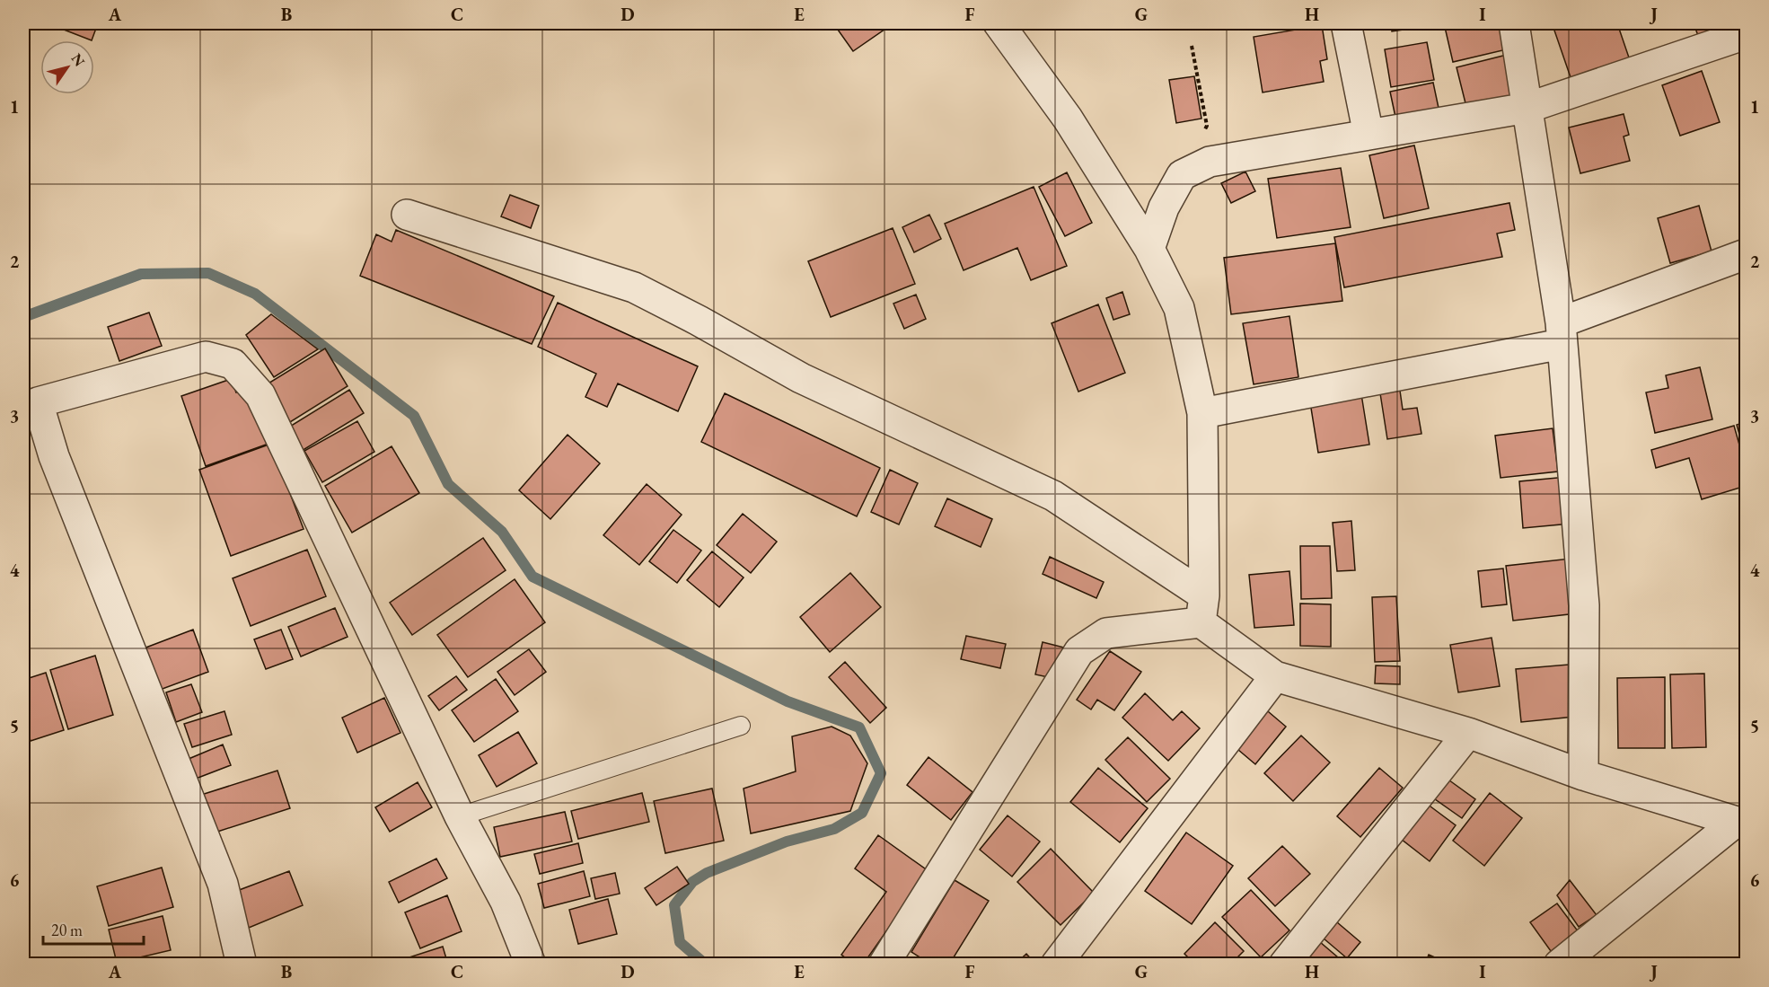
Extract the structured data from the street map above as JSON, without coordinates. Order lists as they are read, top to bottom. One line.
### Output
{"scale_bar":"20 m","north":"top right","grid":{"columns":["A","B","C","D","E","F","G","H","I","J"],"rows":["1","2","3","4","5","6"]}}
